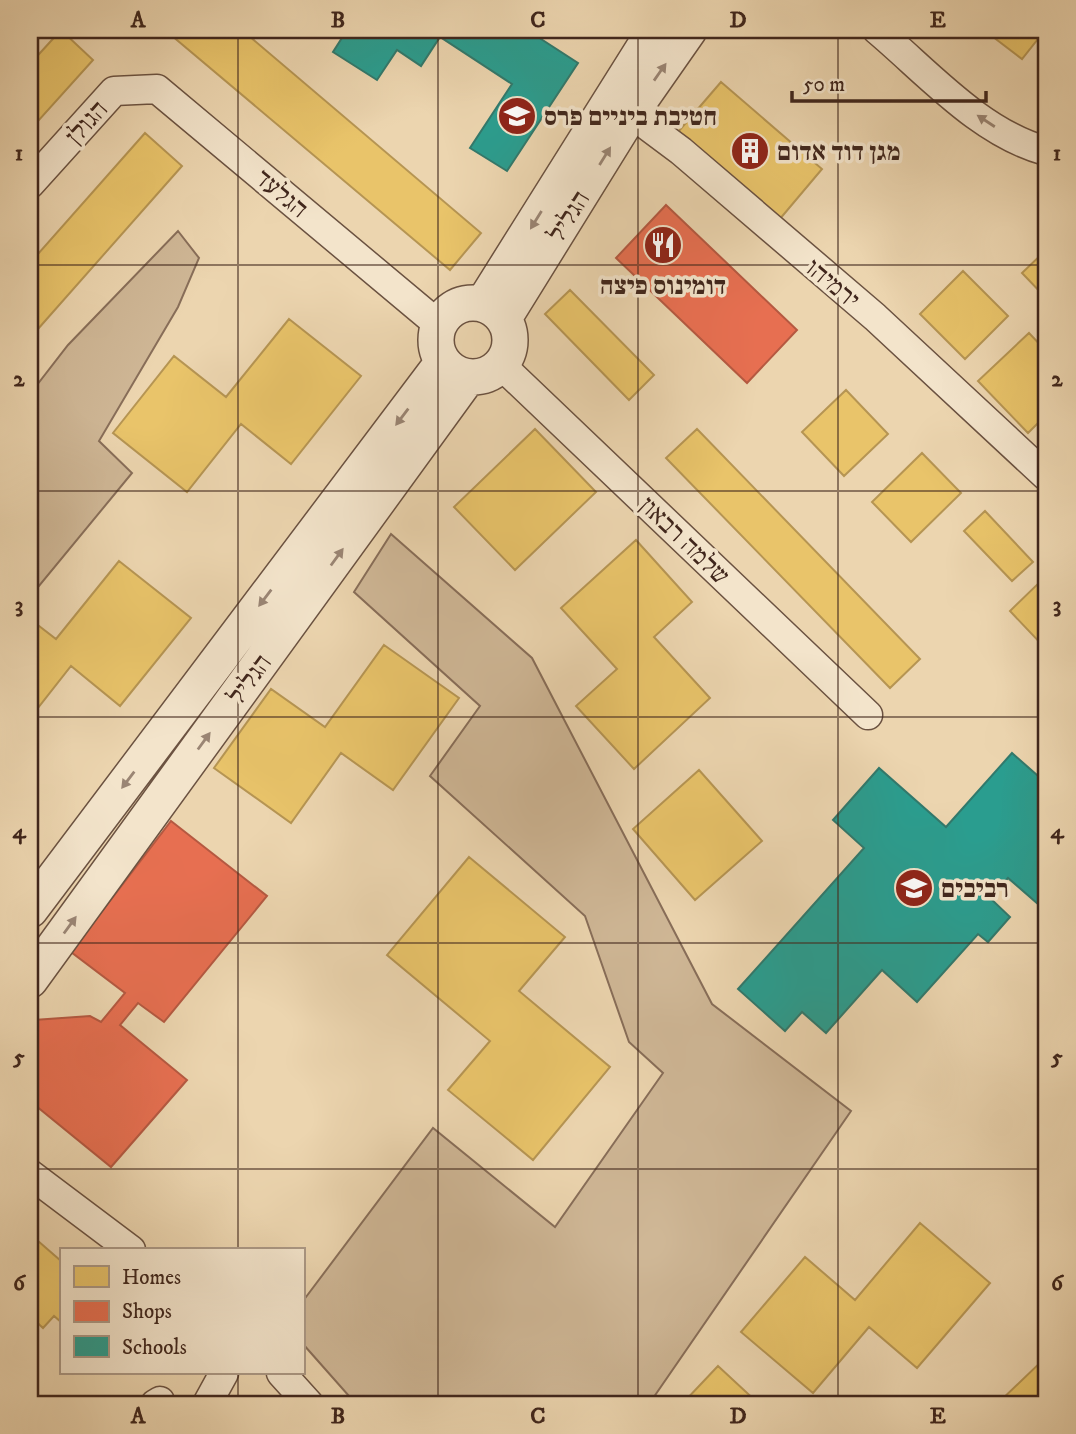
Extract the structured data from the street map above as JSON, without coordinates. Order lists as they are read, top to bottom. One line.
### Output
{"streets":{"street":["הגולן","הגלעד","הגליל","ירמיהו","שלמה רבאון"]},"crossings":[["הגולן","הגלעד"],["הגלעד","הגליל"],["הגלעד","שלמה רבאון"],["הגליל","ירמיהו"],["הגליל","שלמה רבאון"]],"places":{"school or university":["חטיבת ביניים פרס","רביבים"],"building":["מגן דוד אדום"],"restaurant":["דומינוס פיצה"]},"legend":["Homes","Shops","Schools"],"scale_bar":"50 m","grid":{"columns":["A","B","C","D","E"],"rows":["1","2","3","4","5","6"]}}
